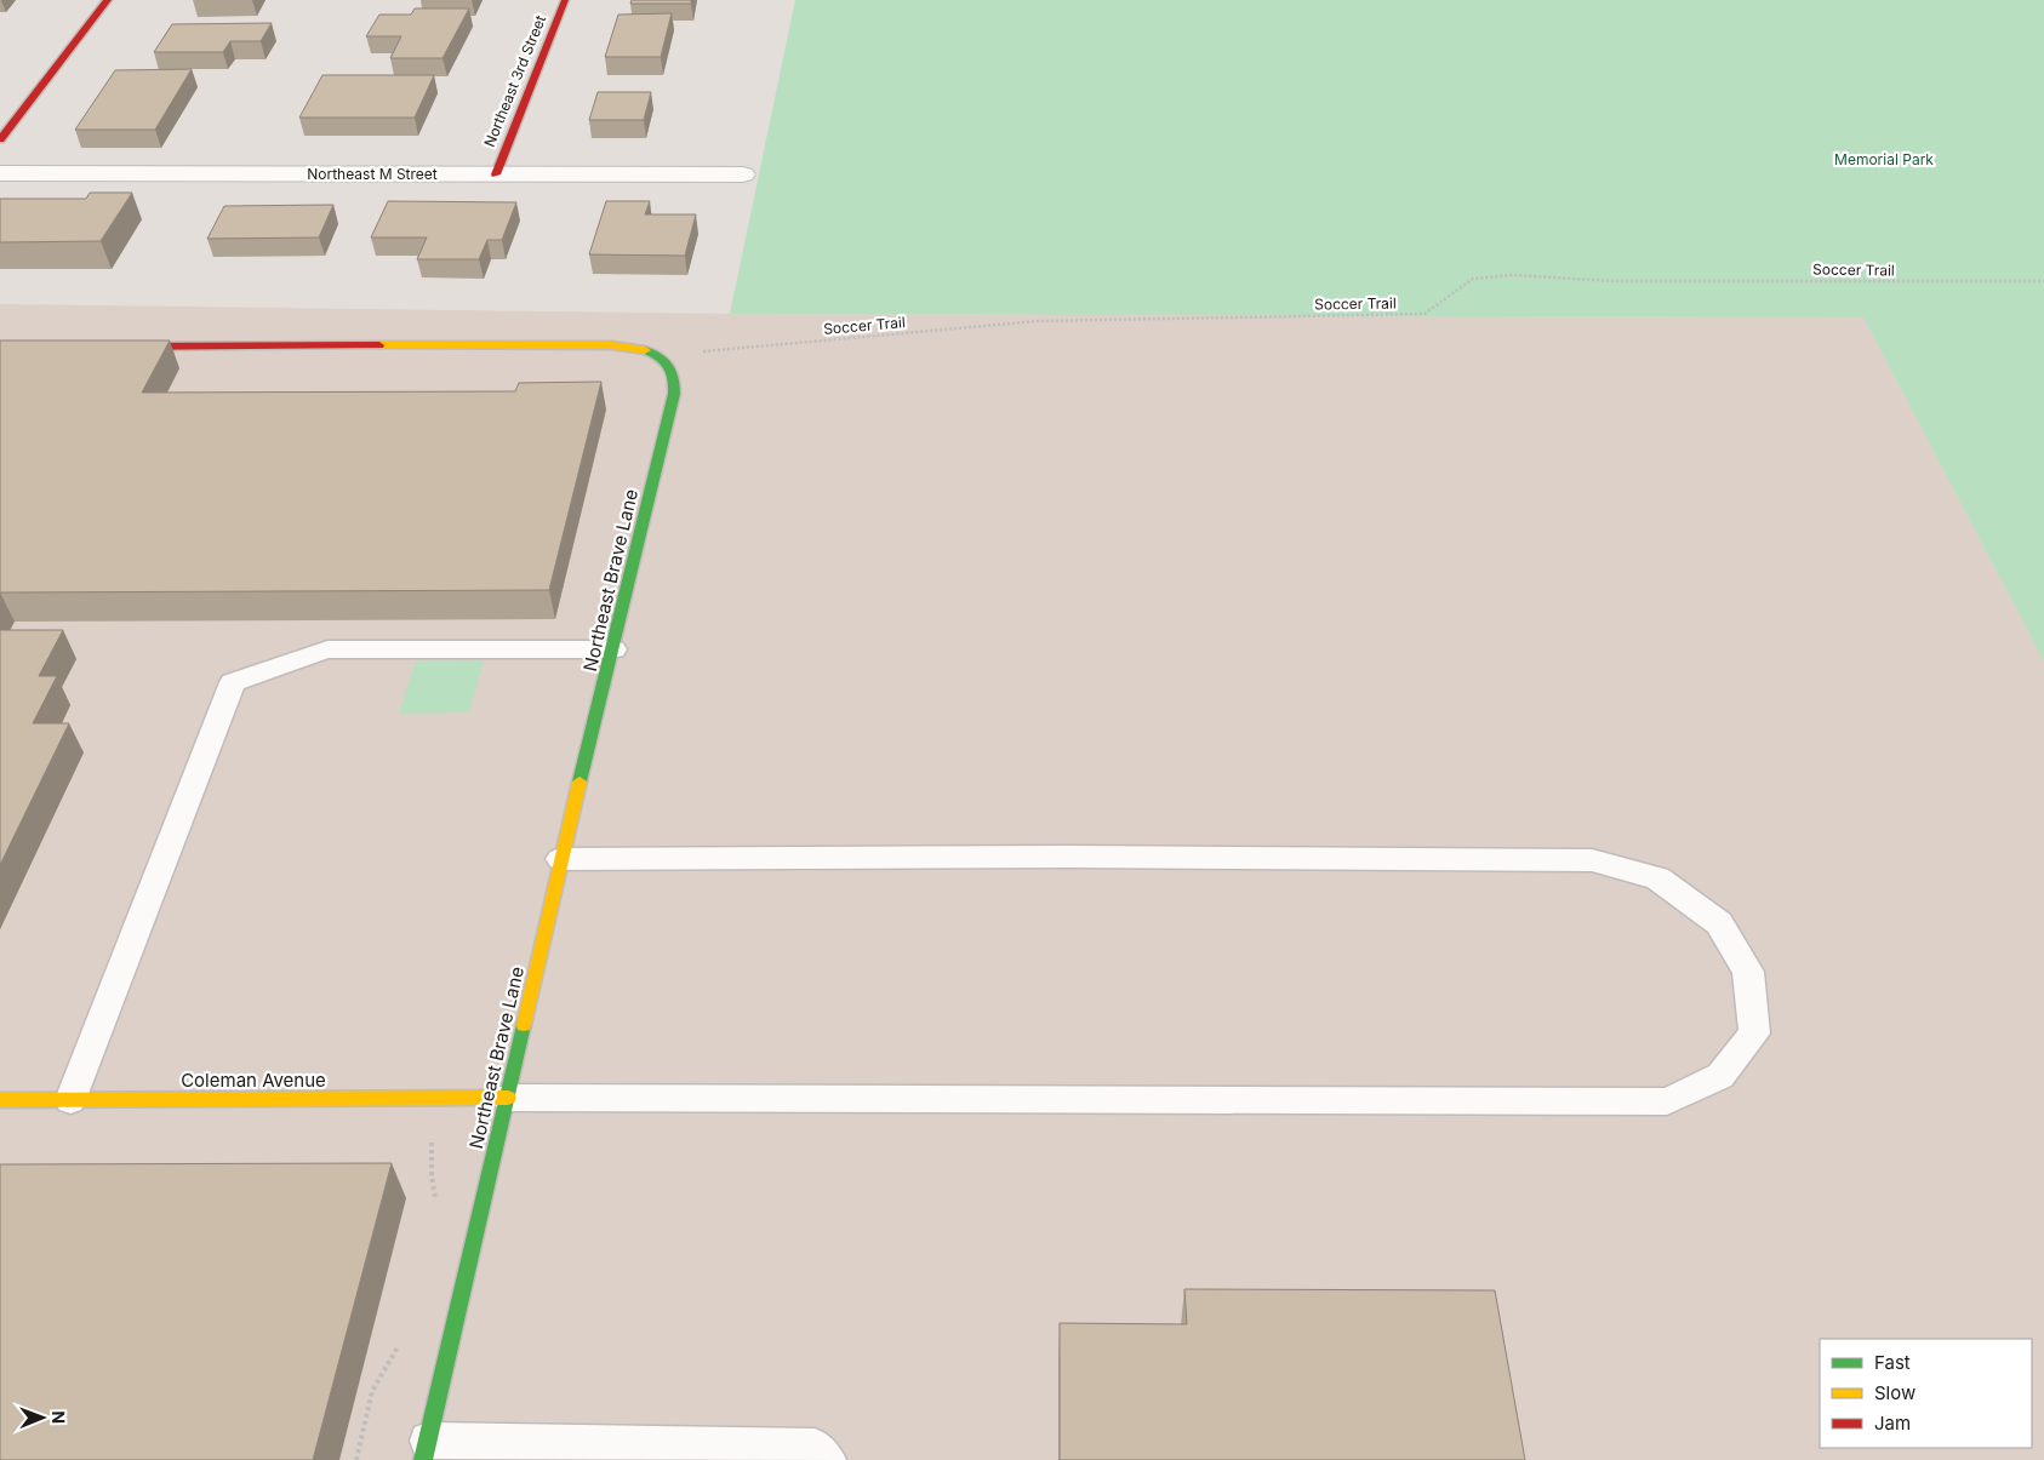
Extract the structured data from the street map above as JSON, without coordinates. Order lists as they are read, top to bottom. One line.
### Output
{"streets":{"street":["Northeast 3rd Street","Northeast M Street","Northeast Brave Lane","Coleman Avenue"],"path":["Soccer Trail"]},"crossings":[["Northeast 3rd Street","Northeast M Street"],["Soccer Trail","Northeast Brave Lane"],["Northeast Brave Lane","Coleman Avenue"]],"parks":["Memorial Park"],"legend":["Fast","Slow","Jam"],"north":"right"}
